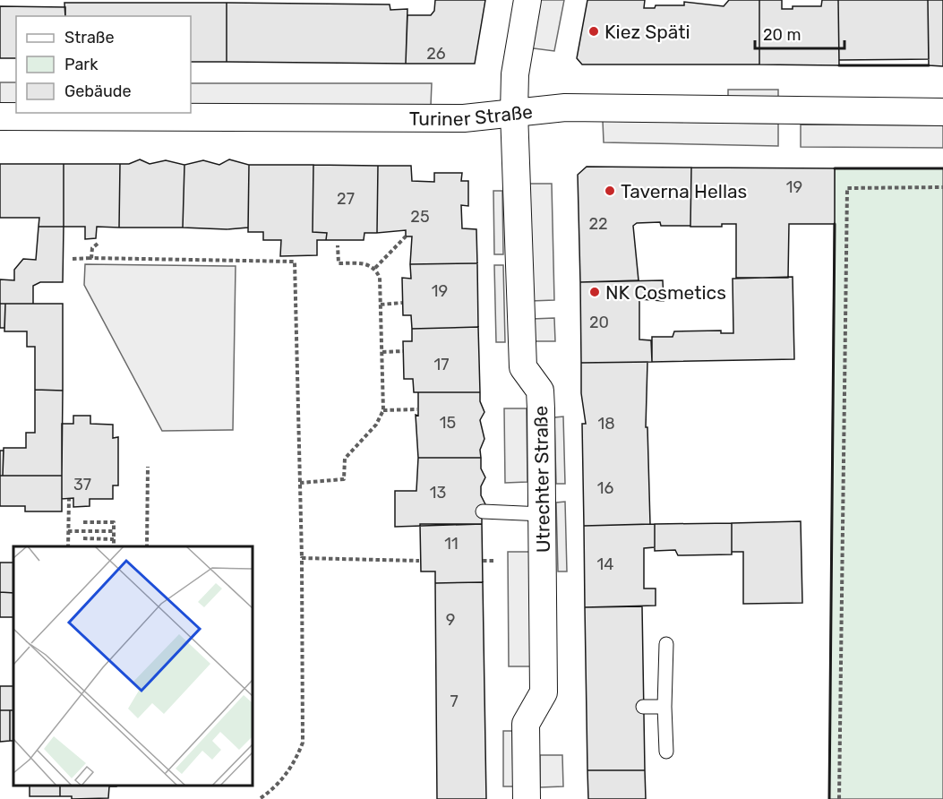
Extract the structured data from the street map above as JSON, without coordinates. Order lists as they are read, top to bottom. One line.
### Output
{"streets":{"street":["Turiner Straße","Utrechter Straße"]},"crossings":[["Turiner Straße","Utrechter Straße"]],"places":["Kiez Späti","Taverna Hellas","NK Cosmetics"],"house_numbers":["26","19","27","25","22","19","20","17","15","18","37","16","13","11","14","9","7"],"legend":["Straße","Park","Gebäude"],"scale_bar":"20 m"}
